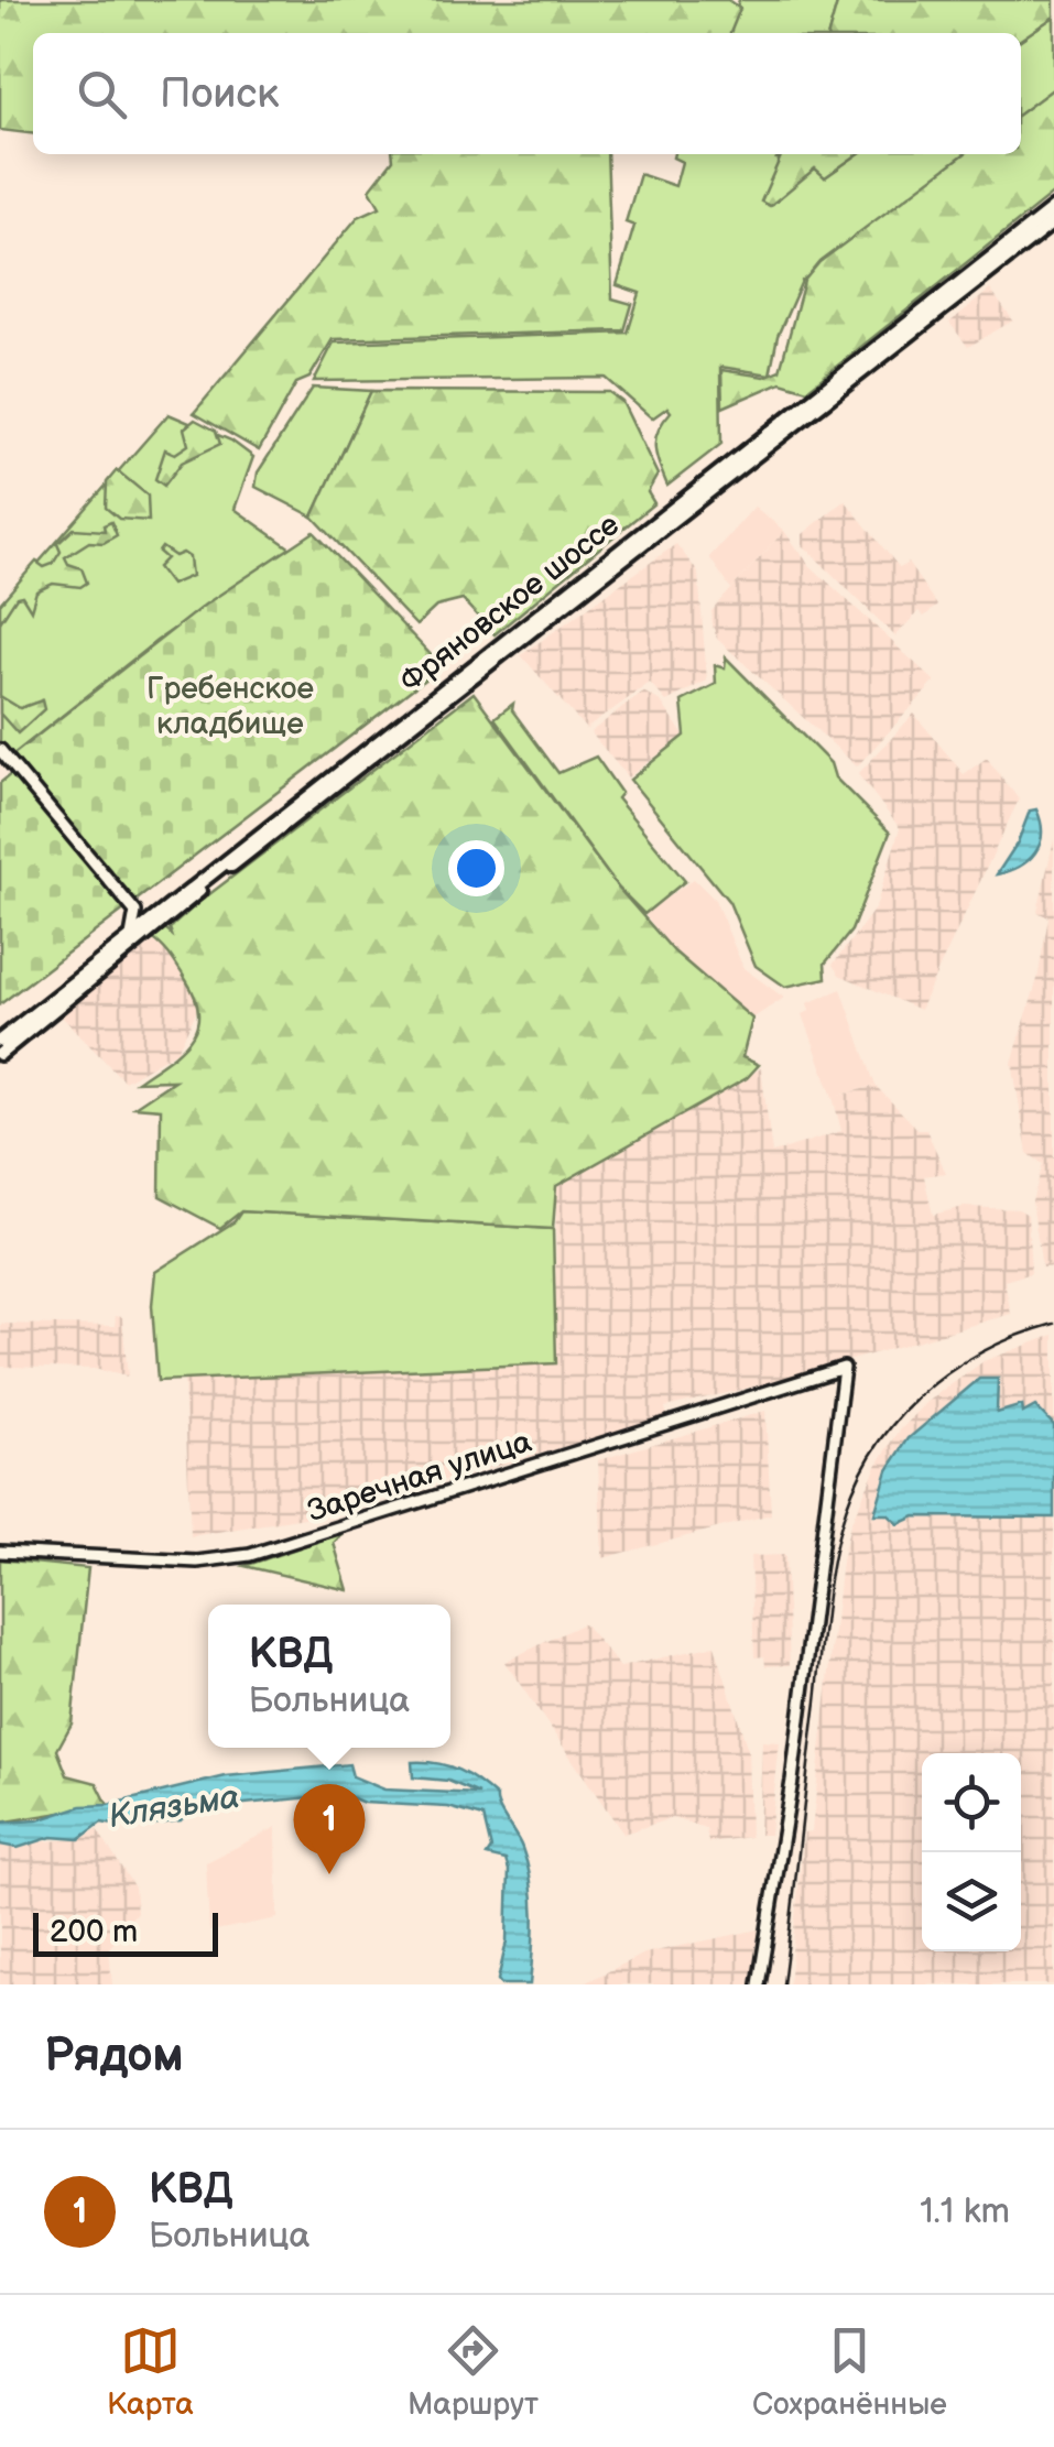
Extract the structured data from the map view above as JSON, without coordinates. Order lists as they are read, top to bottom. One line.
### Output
{"streets":{"main road":["Фряновское шоссе"],"street":["Заречная улица"]},"water":["Клязьма"],"parks":["Гребенское кладбище"],"scale_bar":"200 m","page":{"search":"Поиск","popup":["КВД","Больница"],"pins":"1","scale":"200 m","heading":"Рядом","list":[{"mark":"1","name":"КВД","note":"Больница","value":"1.1 km"}],"nav":["Карта","Маршрут","Сохранённые"]}}
